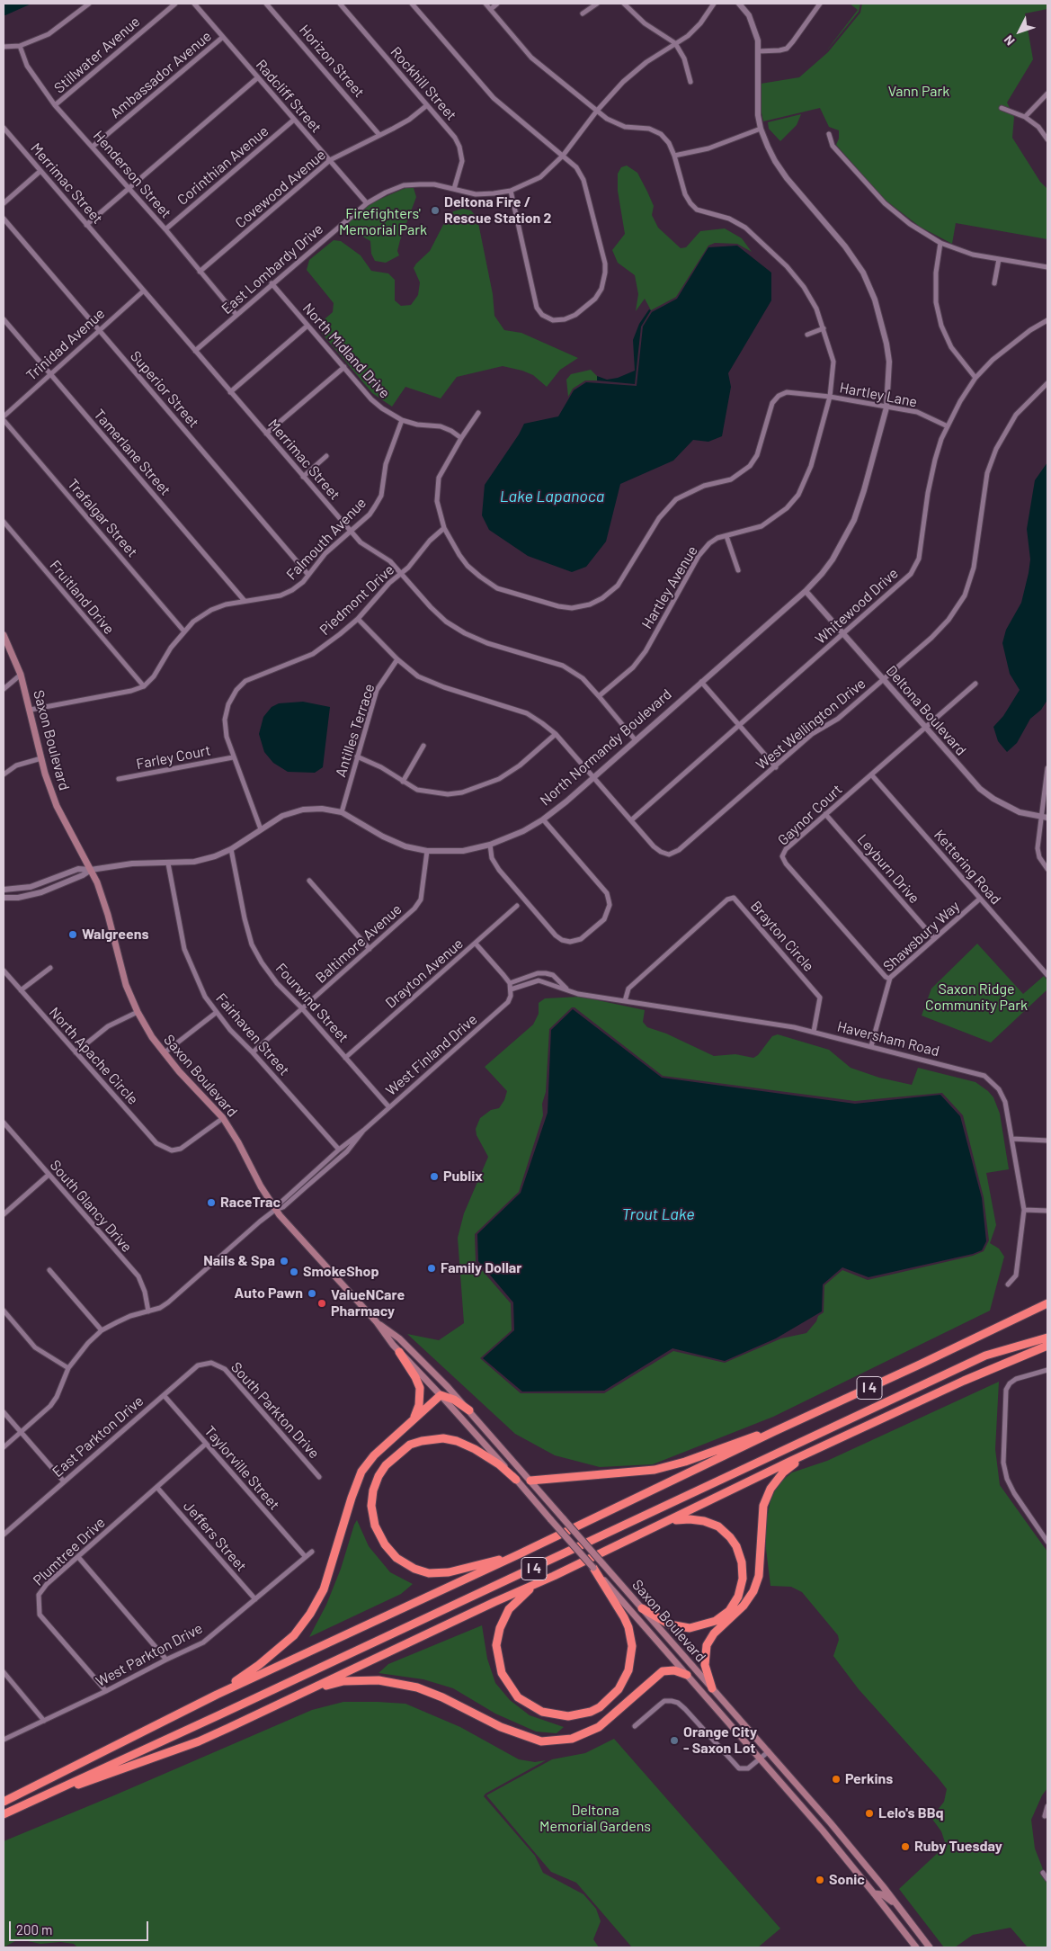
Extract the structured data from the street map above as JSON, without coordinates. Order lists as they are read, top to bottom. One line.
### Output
{"streets":{"highway":["I 4"],"main road":["Saxon Boulevard"],"street":["Stillwater Avenue","Horizon Street","Ambassador Avenue","Rockhill Street","Radcliff Street","Corinthian Avenue","Henderson Street","Merrimac Street","Covewood Avenue","East Lombardy Drive","Trinidad Avenue","North Midland Drive","Superior Street","Hartley Lane","Tamerlane Street","Trafalgar Street","Falmouth Avenue","Hartley Avenue","Fruitland Drive","Piedmont Drive","Whitewood Drive","Deltona Boulevard","West Wellington Drive","Antilles Terrace","North Normandy Boulevard","Farley Court","Gaynor Court","Kettering Road","Leyburn Drive","Brayton Circle","Shawsbury Way","Baltimore Avenue","Drayton Avenue","Fourwind Street","Fairhaven Street","Haversham Road","West Finland Drive","North Apache Circle","South Glancy Drive","South Parkton Drive","East Parkton Drive","Taylorville Street","Jeffers Street","Plumtree Drive","West Parkton Drive"]},"crossings":[["Stillwater Avenue","Henderson Street"],["Horizon Street","Covewood Avenue"],["Ambassador Avenue","Radcliff Street"],["Ambassador Avenue","Henderson Street"],["Rockhill Street","Covewood Avenue"],["Rockhill Street","East Lombardy Drive"],["Radcliff Street","Corinthian Avenue"],["Radcliff Street","Covewood Avenue"],["Radcliff Street","East Lombardy Drive"],["Corinthian Avenue","Henderson Street"],["Henderson Street","Covewood Avenue"],["Henderson Street","East Lombardy Drive"],["Merrimac Street","East Lombardy Drive"],["Merrimac Street","Trinidad Avenue"],["Merrimac Street","Falmouth Avenue"],["Merrimac Street","Hartley Avenue"],["Merrimac Street","Piedmont Drive"],["Merrimac Street","North Normandy Boulevard"],["East Lombardy Drive","North Midland Drive"],["East Lombardy Drive","Hartley Avenue"],["Trinidad Avenue","Superior Street"],["Trinidad Avenue","Tamerlane Street"],["North Midland Drive","Hartley Lane"],["North Midland Drive","Falmouth Avenue"],["Superior Street","Falmouth Avenue"],["Hartley Lane","Hartley Avenue"],["Hartley Lane","Piedmont Drive"],["Hartley Lane","Whitewood Drive"],["Hartley Lane","North Normandy Boulevard"],["Tamerlane Street","Falmouth Avenue"],["Trafalgar Street","Falmouth Avenue"],["Falmouth Avenue","Fruitland Drive"],["Piedmont Drive","North Normandy Boulevard"],["Piedmont Drive","Farley Court"],["Whitewood Drive","Deltona Boulevard"],["Whitewood Drive","West Wellington Drive"],["Deltona Boulevard","West Wellington Drive"],["Deltona Boulevard","North Normandy Boulevard"],["Deltona Boulevard","Gaynor Court"],["Antilles Terrace","North Normandy Boulevard"],["Saxon Boulevard","North Normandy Boulevard"],["Saxon Boulevard","West Finland Drive"],["Saxon Boulevard","North Apache Circle"],["North Normandy Boulevard","Baltimore Avenue"],["North Normandy Boulevard","Fourwind Street"],["North Normandy Boulevard","Fairhaven Street"],["Gaynor Court","Kettering Road"],["Gaynor Court","Leyburn Drive"],["Gaynor Court","Shawsbury Way"],["Kettering Road","Shawsbury Way"],["Leyburn Drive","Shawsbury Way"],["Brayton Circle","Haversham Road"],["Shawsbury Way","Haversham Road"],["Baltimore Avenue","Fourwind Street"],["Baltimore Avenue","Fairhaven Street"],["Drayton Avenue","Fourwind Street"],["Fourwind Street","West Finland Drive"],["Fairhaven Street","West Finland Drive"],["Haversham Road","West Finland Drive"],["West Finland Drive","South Glancy Drive"],["South Parkton Drive","East Parkton Drive"],["East Parkton Drive","Taylorville Street"],["Taylorville Street","Plumtree Drive"],["Taylorville Street","West Parkton Drive"],["Jeffers Street","Plumtree Drive"],["Jeffers Street","West Parkton Drive"],["Plumtree Drive","West Parkton Drive"]],"water":["Lake Lapanoca","Trout Lake"],"parks":["Vann Park","Firefighters' Memorial Park","Saxon Ridge Community Park","Deltona Memorial Gardens"],"places":["Deltona Fire / Rescue Station 2","Walgreens","Publix","RaceTrac","Nails & Spa","Family Dollar","SmokeShop","Auto Pawn","ValueNCare Pharmacy","Orange City - Saxon Lot","Perkins","Lelo's BBq","Ruby Tuesday","Sonic"],"scale_bar":"200 m","north":"bottom left"}
